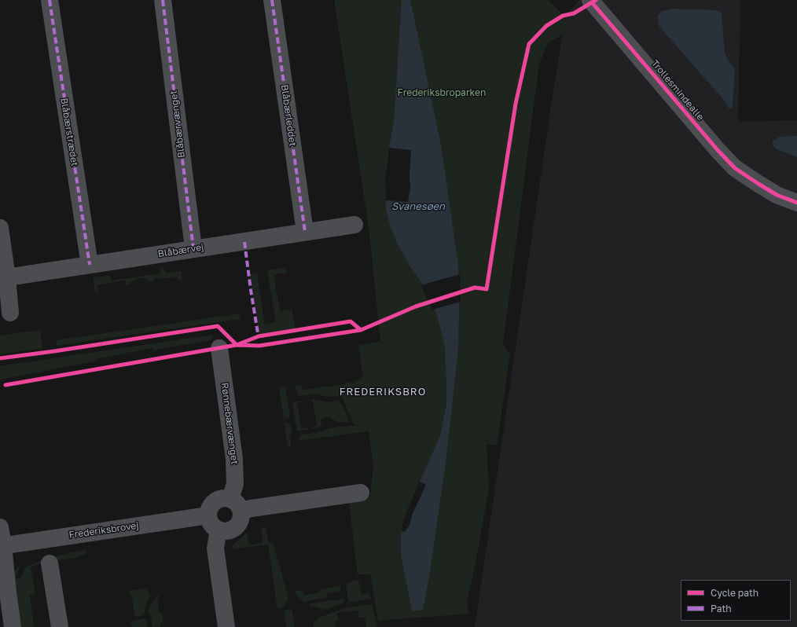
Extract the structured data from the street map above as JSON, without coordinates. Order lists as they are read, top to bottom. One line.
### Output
{"streets":{"street":["Trollesmindealle","Blåbærleddet","Blåbærvænget","Blåbærstrædet","Blåbærvej","Rønnebærvænget","Frederiksbrovej"]},"crossings":[["Blåbærleddet","Blåbærvej"],["Blåbærvænget","Blåbærvej"],["Blåbærstrædet","Blåbærvej"],["Rønnebærvænget","Frederiksbrovej"]],"districts":["FREDERIKSBRO"],"water":["Svanesøen"],"parks":["Frederiksbroparken"],"legend":["Cycle path","Path"]}
